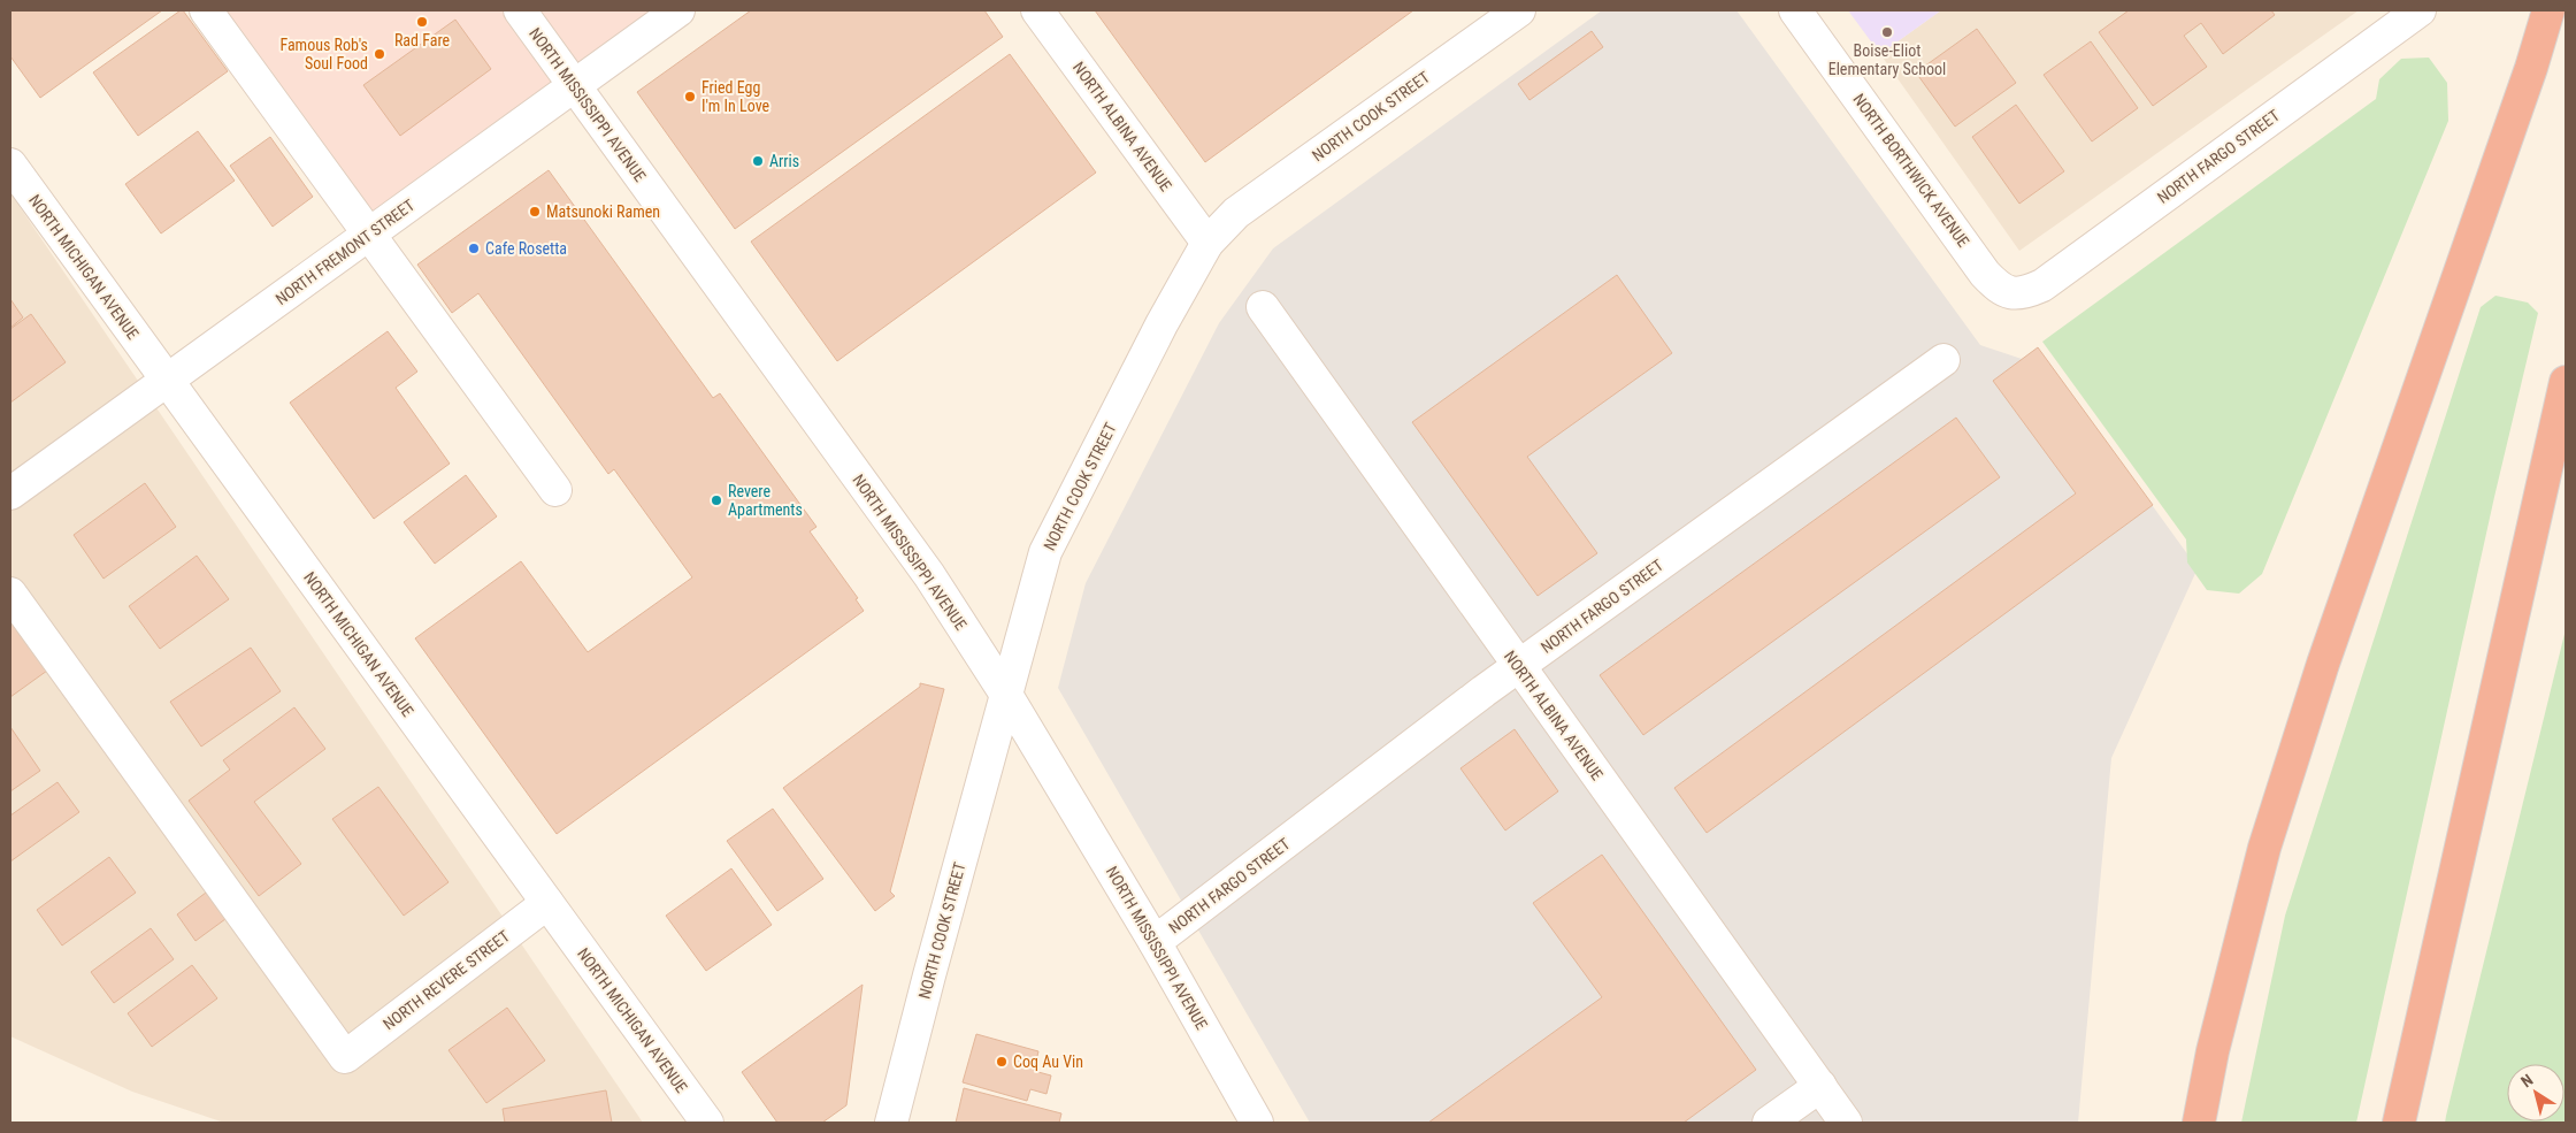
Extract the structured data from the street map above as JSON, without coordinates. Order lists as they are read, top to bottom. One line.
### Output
{"streets":{"street":["NORTH MISSISSIPPI AVENUE","NORTH COOK STREET","NORTH ALBINA AVENUE","NORTH FARGO STREET","NORTH BORTHWICK AVENUE","NORTH FREMONT STREET","NORTH MICHIGAN AVENUE","NORTH REVERE STREET"]},"crossings":[["NORTH MISSISSIPPI AVENUE","NORTH COOK STREET"],["NORTH MISSISSIPPI AVENUE","NORTH FARGO STREET"],["NORTH MISSISSIPPI AVENUE","NORTH FREMONT STREET"],["NORTH COOK STREET","NORTH ALBINA AVENUE"],["NORTH ALBINA AVENUE","NORTH FARGO STREET"],["NORTH FARGO STREET","NORTH BORTHWICK AVENUE"],["NORTH FREMONT STREET","NORTH MICHIGAN AVENUE"],["NORTH MICHIGAN AVENUE","NORTH REVERE STREET"]],"places":["Rad Fare","Boise-Eliot Elementary School","Famous Rob's Soul Food","Fried Egg I'm In Love","Arris","Matsunoki Ramen","Cafe Rosetta","Revere Apartments","Coq Au Vin"],"north":"top left"}
